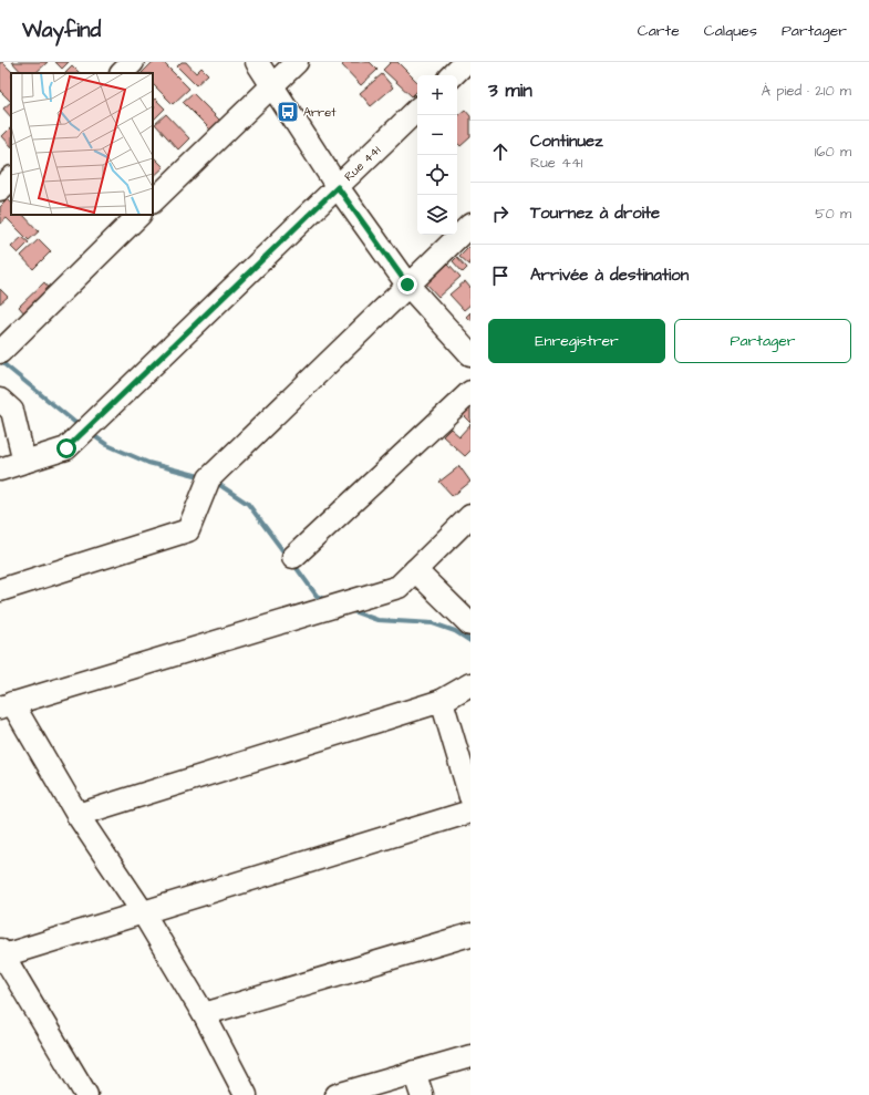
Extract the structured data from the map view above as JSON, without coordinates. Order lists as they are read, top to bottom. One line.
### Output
{"streets":{"street":["Rue 441"]},"places":{"bus stop":["Arret"]},"page":{"header":"Wayfind","nav":["Carte","Calques","Partager"],"heading":["3 min","À pied · 210 m"],"map_buttons":["+","−"],"list":[["Continuez","Rue 441","160 m"],["Tournez à droite","50 m"],"Arrivée à destination"],"buttons":["Enregistrer","Partager"]}}
